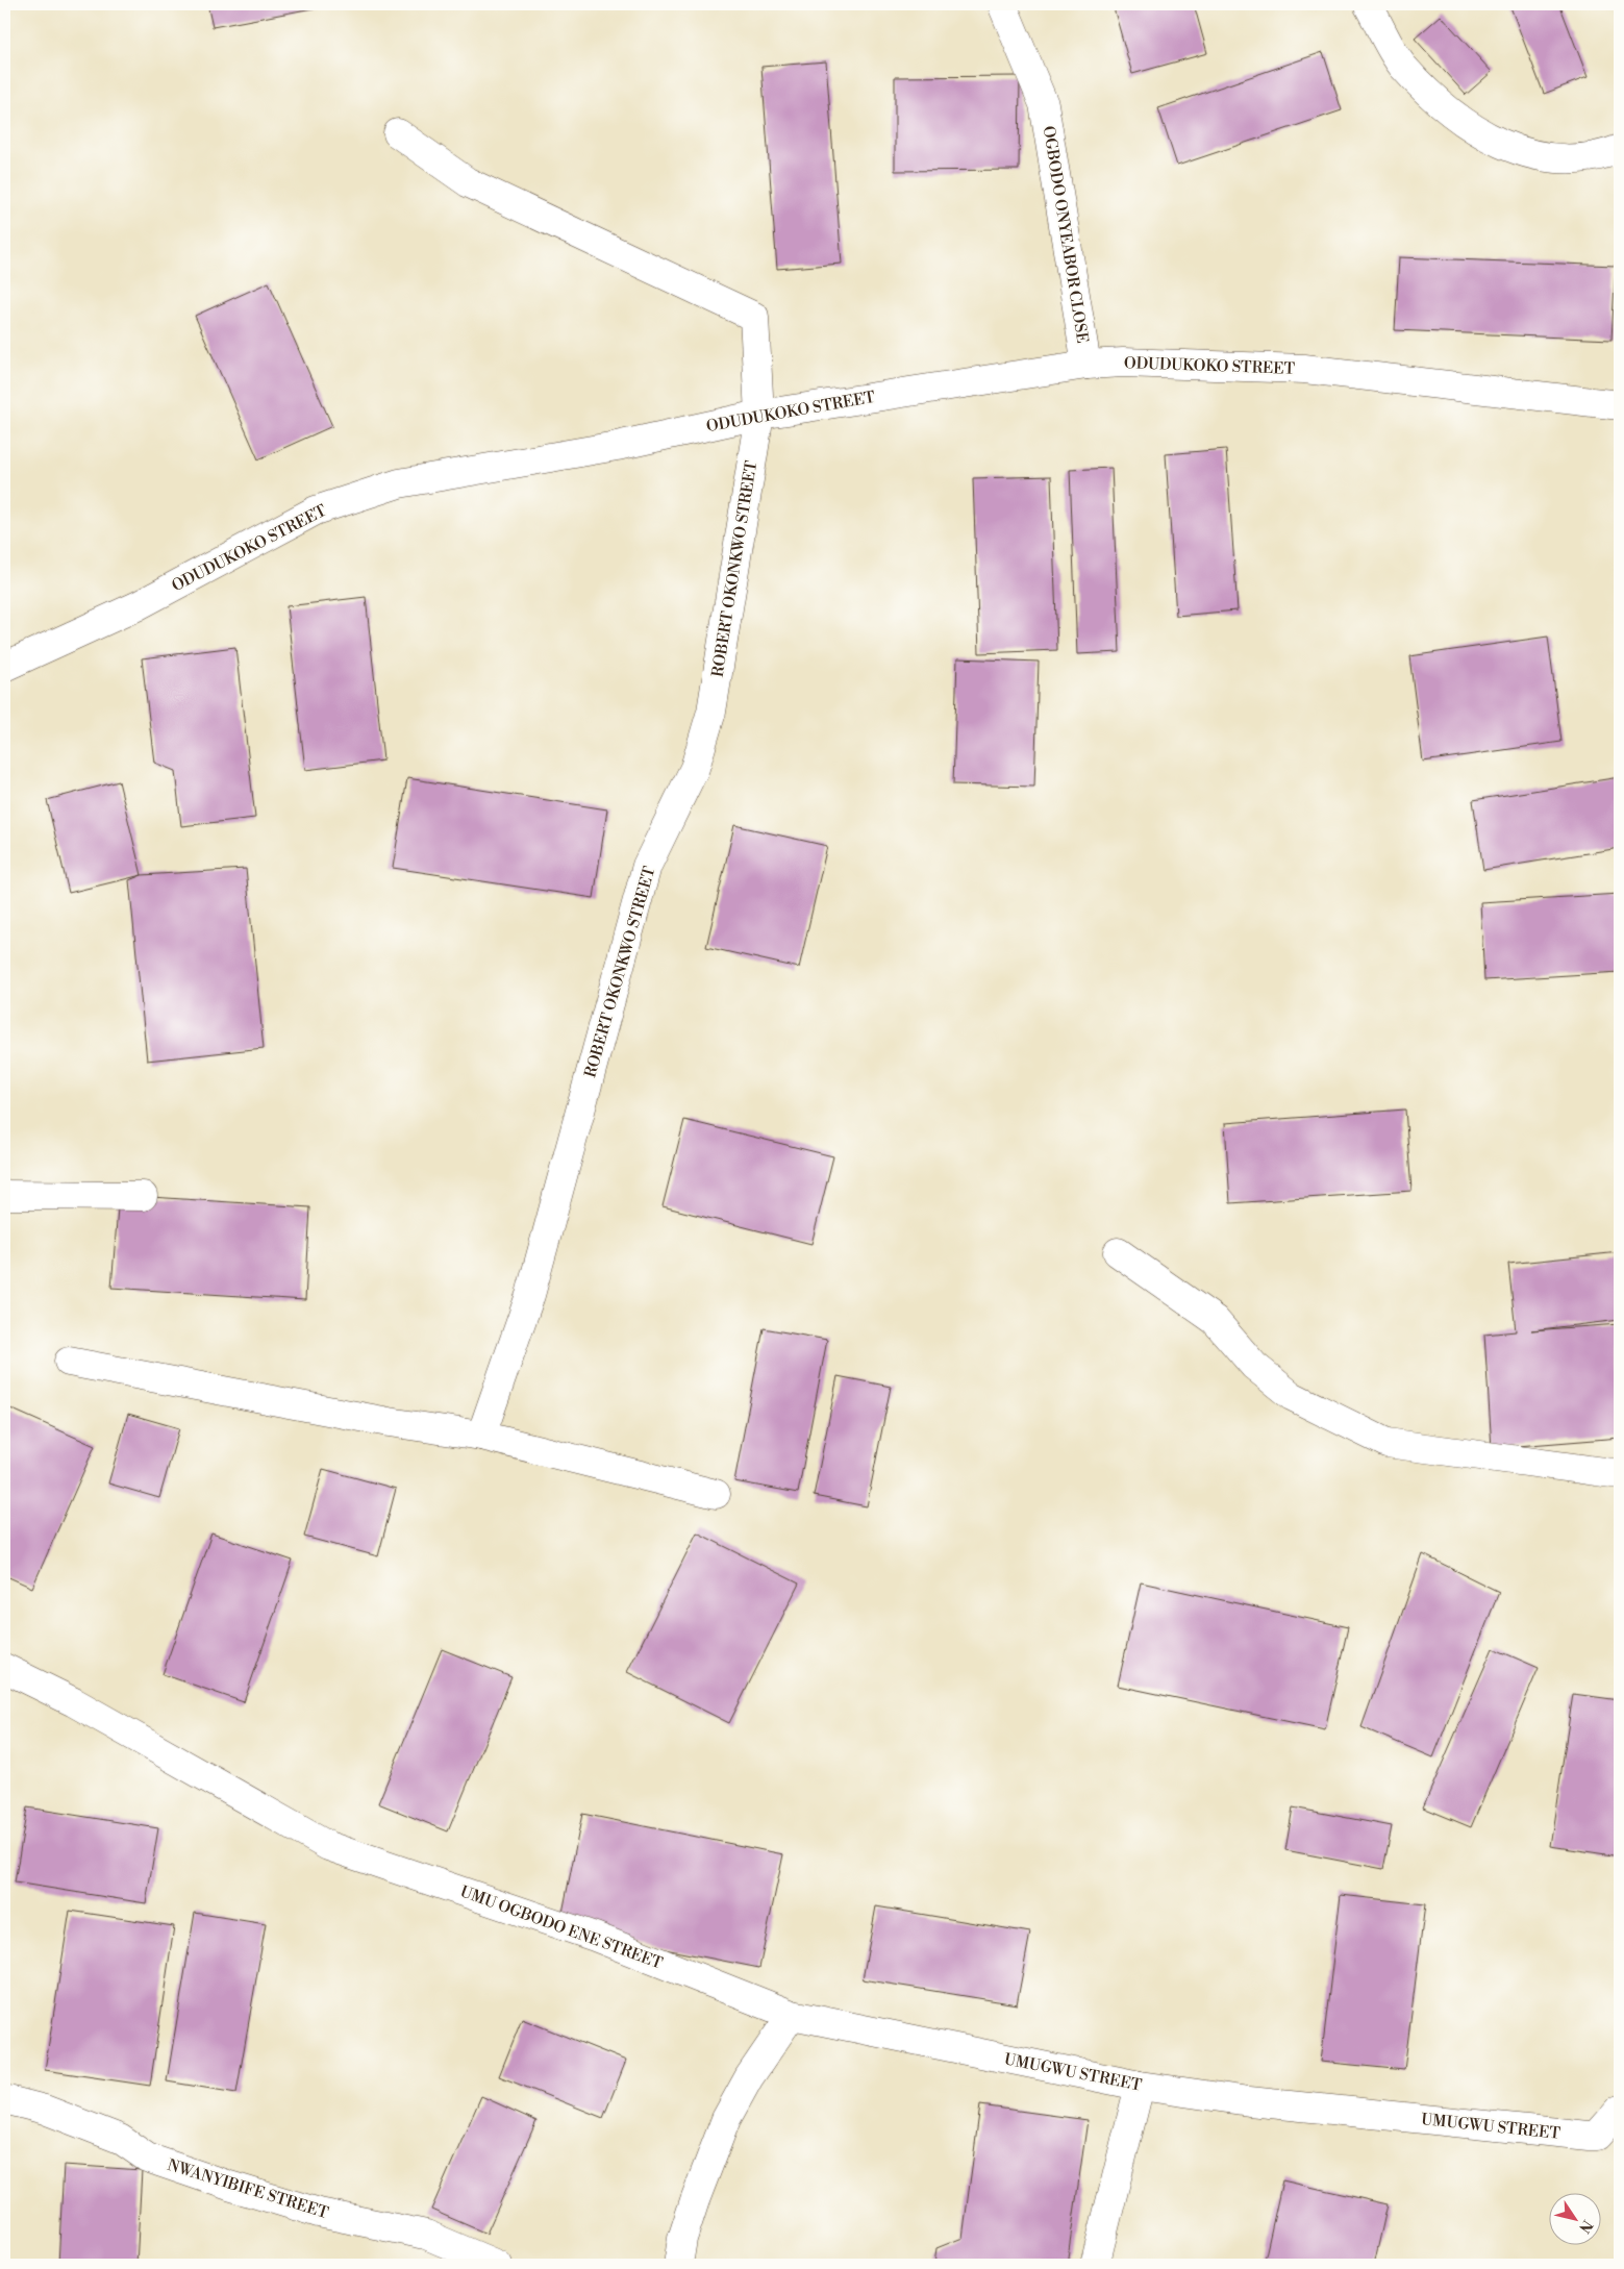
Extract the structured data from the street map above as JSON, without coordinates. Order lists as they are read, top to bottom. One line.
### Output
{"streets":{"street":["OGBODO ONYEABOR CLOSE","ODUDUKOKO STREET","ROBERT OKONKWO STREET","UMU OGBODO ENE STREET","UMUGWU STREET","NWANYIBIFE STREET"]},"crossings":[["OGBODO ONYEABOR CLOSE","ODUDUKOKO STREET"],["ODUDUKOKO STREET","ROBERT OKONKWO STREET"],["UMU OGBODO ENE STREET","UMUGWU STREET"]],"north":"bottom right"}
